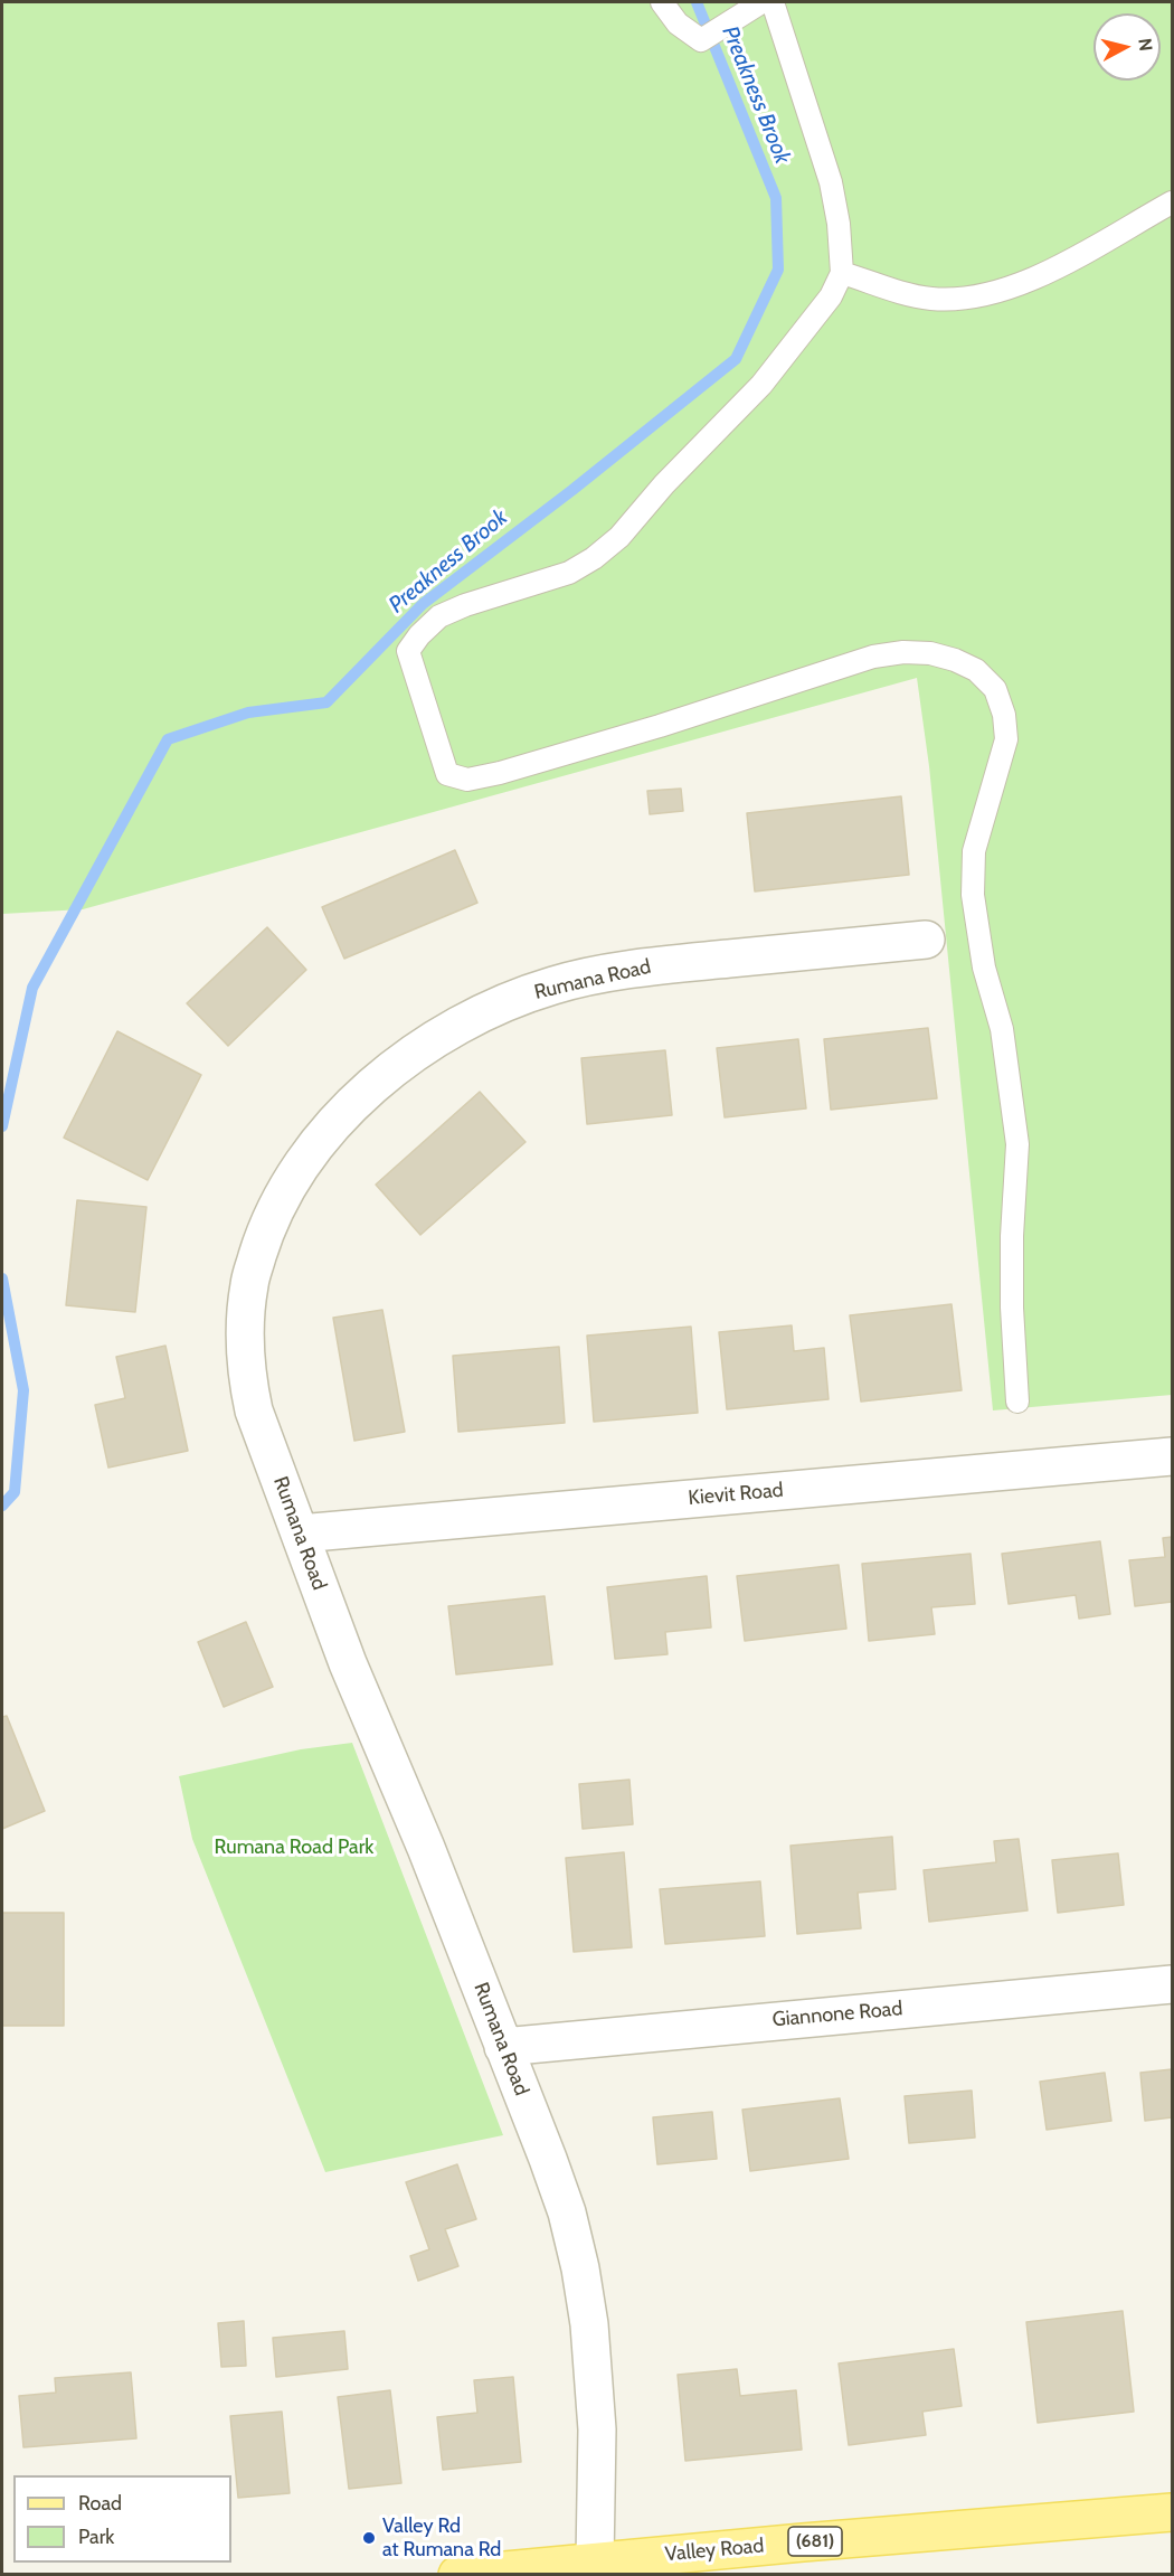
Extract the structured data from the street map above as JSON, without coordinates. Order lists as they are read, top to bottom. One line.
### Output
{"streets":{"main road":["(681)","Valley Road"],"street":["Rumana Road","Kievit Road","Giannone Road"]},"crossings":[["Rumana Road","Kievit Road"],["Rumana Road","Giannone Road"],["Rumana Road","Valley Road"]],"water":["Preakness Brook"],"parks":["Rumana Road Park"],"places":["Valley Rd at Rumana Rd"],"legend":["Road","Park"],"north":"right"}
